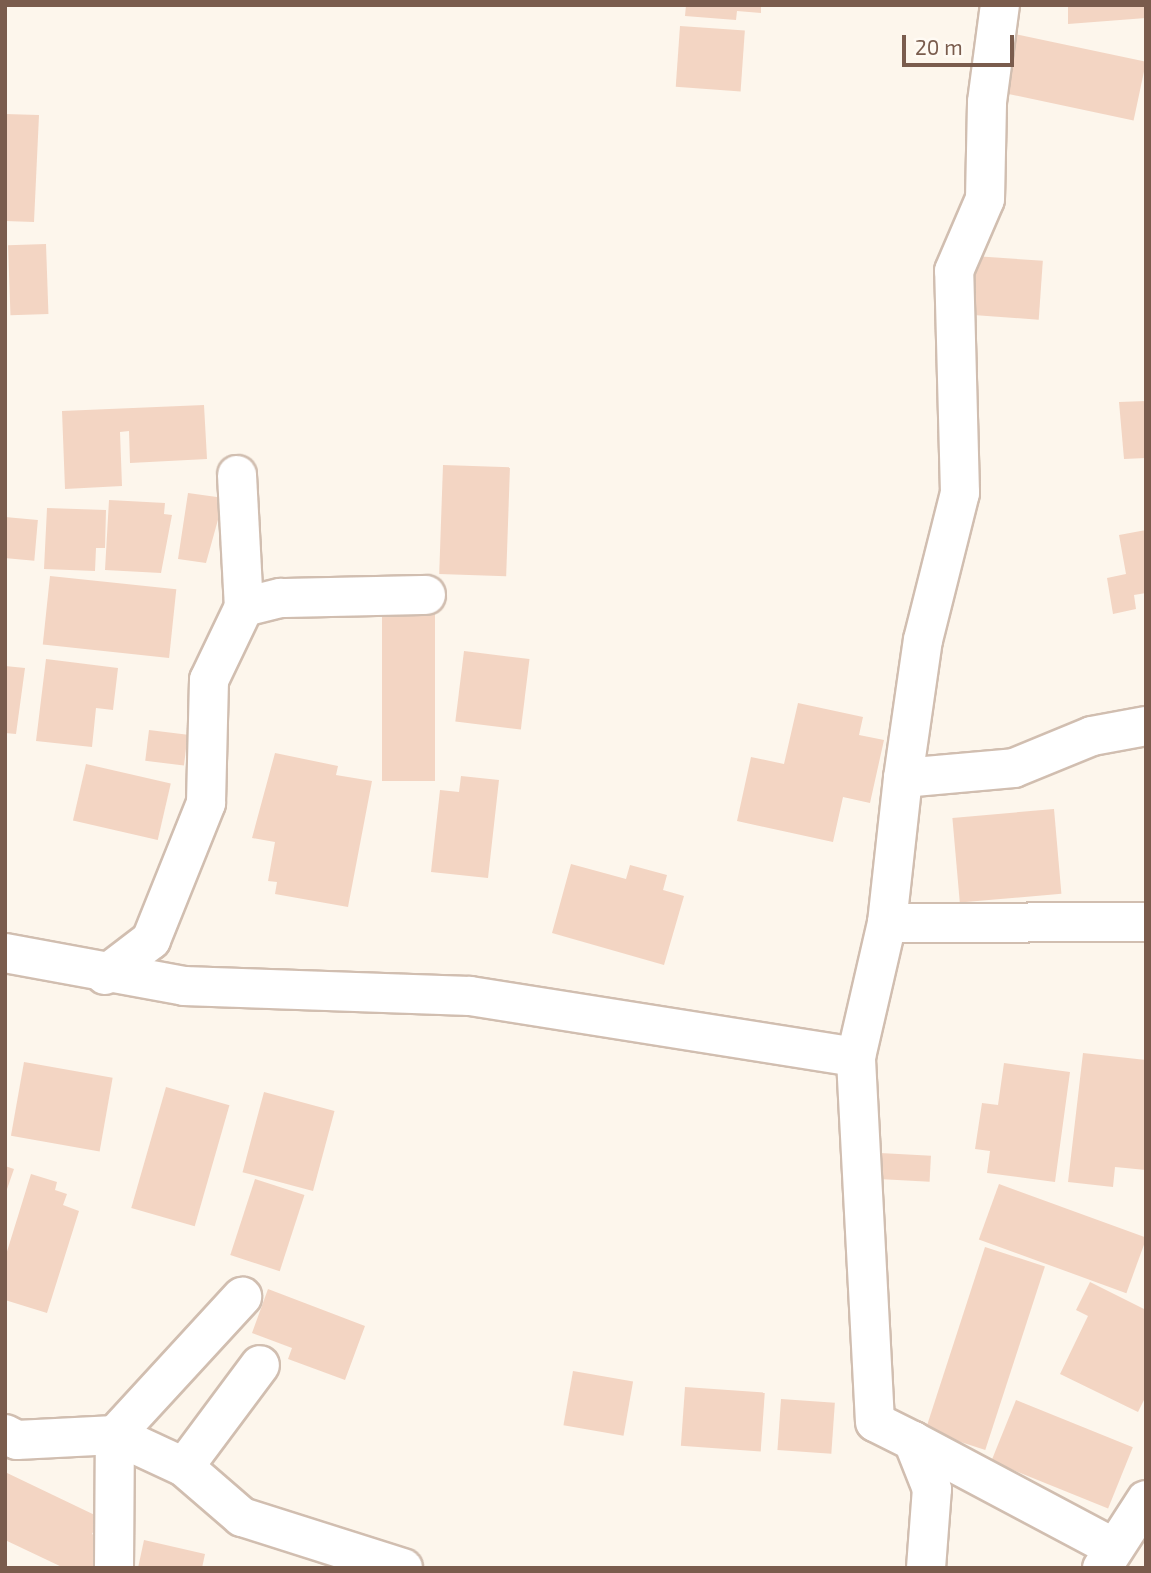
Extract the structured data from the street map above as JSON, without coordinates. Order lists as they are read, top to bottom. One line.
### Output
{"scale_bar":"20 m"}
